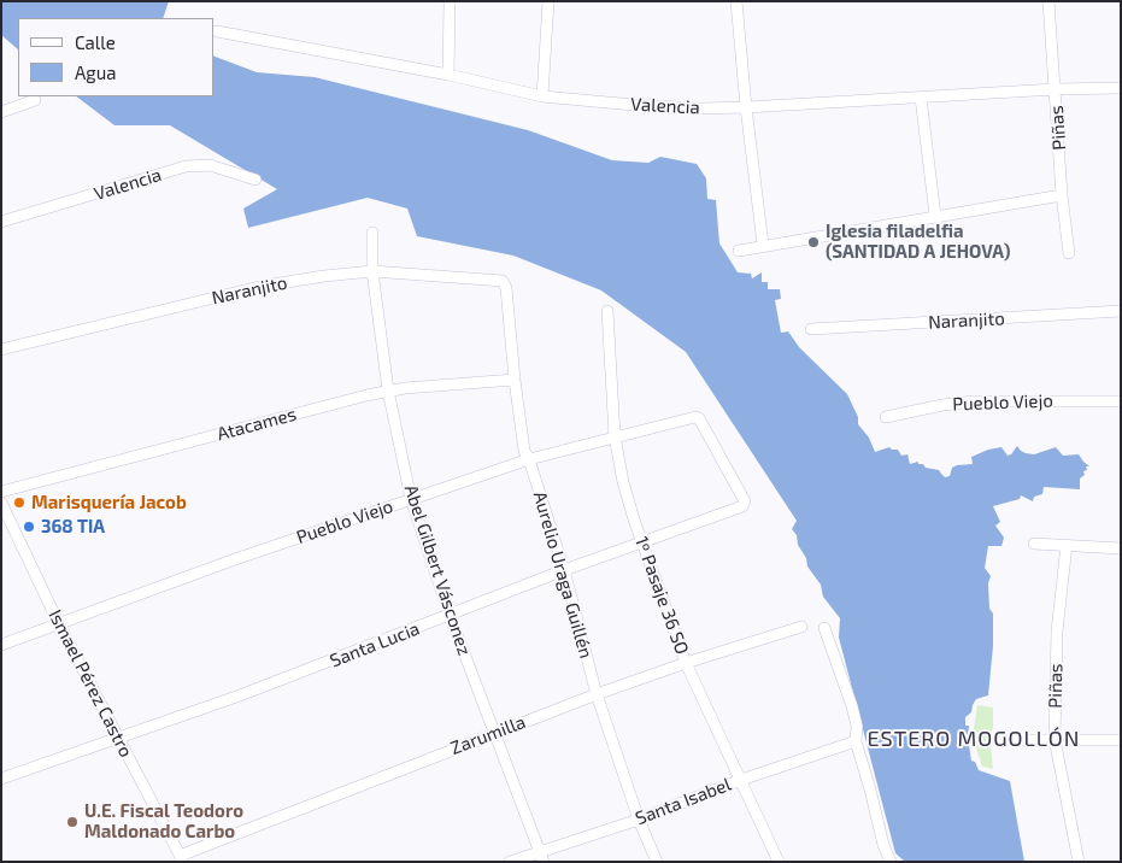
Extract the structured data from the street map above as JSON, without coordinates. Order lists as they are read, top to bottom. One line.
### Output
{"streets":{"street":["Valencia","Piñas","Naranjito","Pueblo Viejo","Atacames","Abel Gilbert Vásconez","Aurelio Uraga Guillén","1º Pasaje 36 SO","Santa Lucia","Ismael Pérez Castro","Zarumilla","Santa Isabel"]},"crossings":[["Valencia","Piñas"],["Naranjito","Abel Gilbert Vásconez"],["Naranjito","Aurelio Uraga Guillén"],["Pueblo Viejo","Abel Gilbert Vásconez"],["Pueblo Viejo","Aurelio Uraga Guillén"],["Pueblo Viejo","1º Pasaje 36 SO"],["Pueblo Viejo","Santa Lucia"],["Pueblo Viejo","Ismael Pérez Castro"],["Atacames","Abel Gilbert Vásconez"],["Atacames","Aurelio Uraga Guillén"],["Abel Gilbert Vásconez","Santa Lucia"],["Abel Gilbert Vásconez","Zarumilla"],["Abel Gilbert Vásconez","Santa Isabel"],["Aurelio Uraga Guillén","Santa Lucia"],["Aurelio Uraga Guillén","Zarumilla"],["Aurelio Uraga Guillén","Santa Isabel"],["1º Pasaje 36 SO","Santa Lucia"],["1º Pasaje 36 SO","Zarumilla"],["1º Pasaje 36 SO","Santa Isabel"],["Santa Lucia","Ismael Pérez Castro"],["Ismael Pérez Castro","Zarumilla"]],"districts":["ESTERO MOGOLLÓN"],"places":["Iglesia filadelfia (SANTIDAD A JEHOVA)","Marisquería Jacob","368 TIA","U.E. Fiscal Teodoro Maldonado Carbo"],"legend":["Calle","Agua"]}
